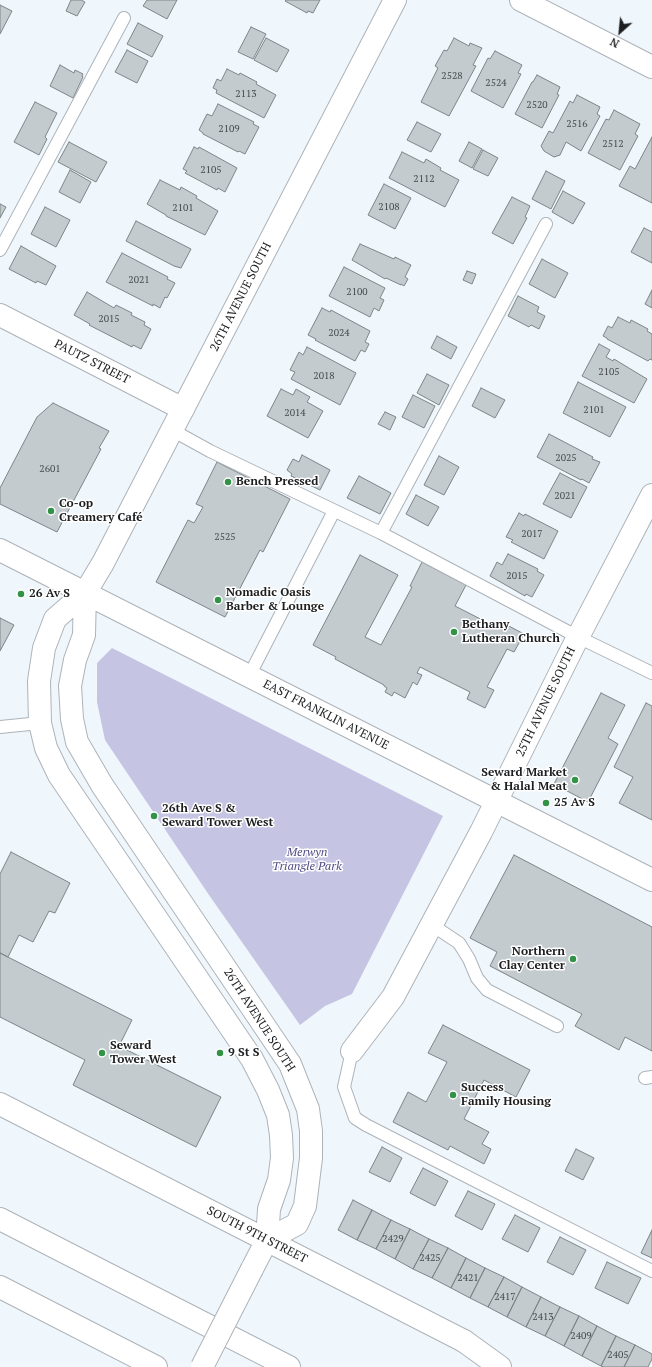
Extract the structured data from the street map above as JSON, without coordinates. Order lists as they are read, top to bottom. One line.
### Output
{"streets":{"main road":["26TH AVENUE SOUTH","PAUTZ STREET","25TH AVENUE SOUTH","EAST FRANKLIN AVENUE","SOUTH 9TH STREET"]},"crossings":[["26TH AVENUE SOUTH","PAUTZ STREET"],["26TH AVENUE SOUTH","EAST FRANKLIN AVENUE"],["26TH AVENUE SOUTH","SOUTH 9TH STREET"],["25TH AVENUE SOUTH","EAST FRANKLIN AVENUE"]],"parks":["Merwyn Triangle Park"],"places":["Bench Pressed","Co-op Creamery Café","26 Av S","Nomadic Oasis Barber & Lounge","Bethany Lutheran Church","Seward Market & Halal Meat","25 Av S","26th Ave S & Seward Tower West","Northern Clay Center","Seward Tower West","9 St S","Success Family Housing"],"house_numbers":["2528","2524","2113","2520","2516","2109","2512","2105","2112","2108","2101","2021","2100","2015","2024","2105","2018","2101","2014","2025","2601","2021","2017","2525","2015","2429","2425","2421","2417","2413","2409","2405"],"north":"bottom left"}
